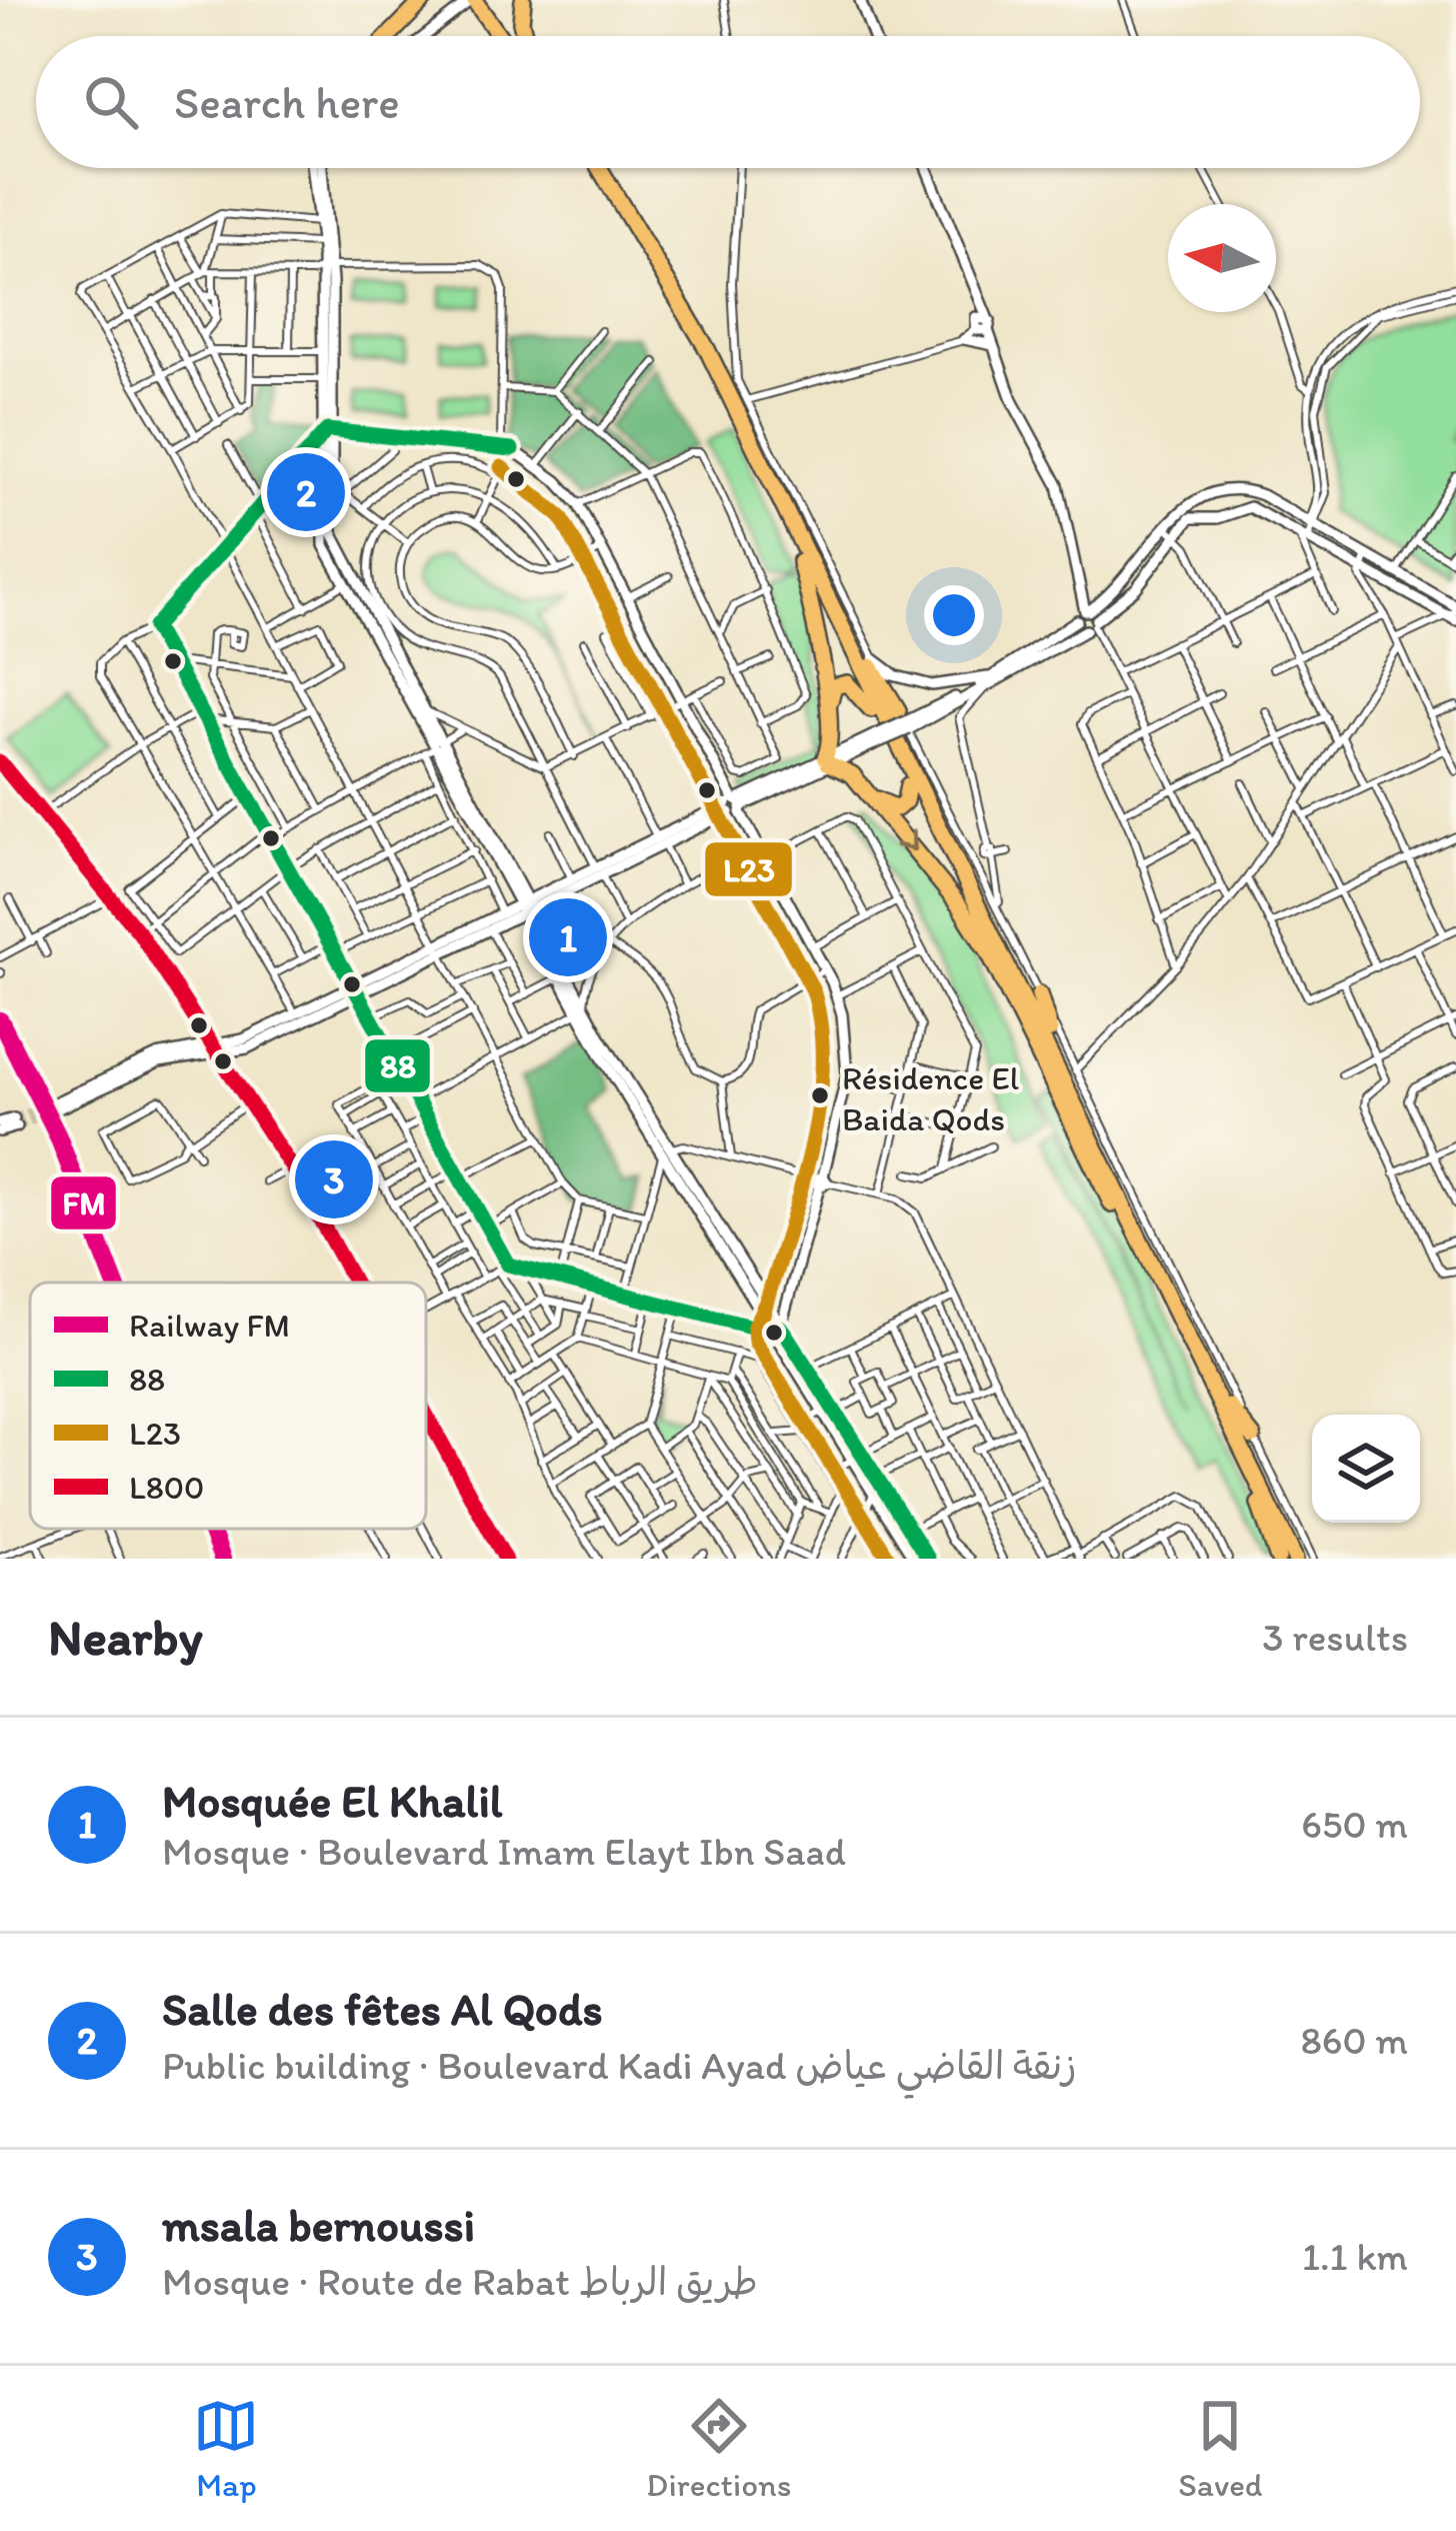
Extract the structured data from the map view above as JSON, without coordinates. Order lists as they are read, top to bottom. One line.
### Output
{"places":["Résidence El Baida Qods"],"lines":["transit line 88","transit line L23","transit line L800","rail line FM"],"legend":["Railway FM","88","L23","L800"],"north":"left","page":{"search":"Search here","pins":["2","1","3"],"heading":["Nearby","3 results"],"list":[{"mark":"1","name":"Mosquée El Khalil","note":"Mosque · Boulevard Imam Elayt Ibn Saad","value":"650 m"},{"mark":"2","name":"Salle des fêtes Al Qods","note":"Public building · Boulevard Kadi Ayad زنقة القاضي عياض","value":"860 m"},{"mark":"3","name":"msala bernoussi","note":"Mosque · Route de Rabat طريق الرباط","value":"1.1 km"}],"nav":["Map","Directions","Saved"]}}
